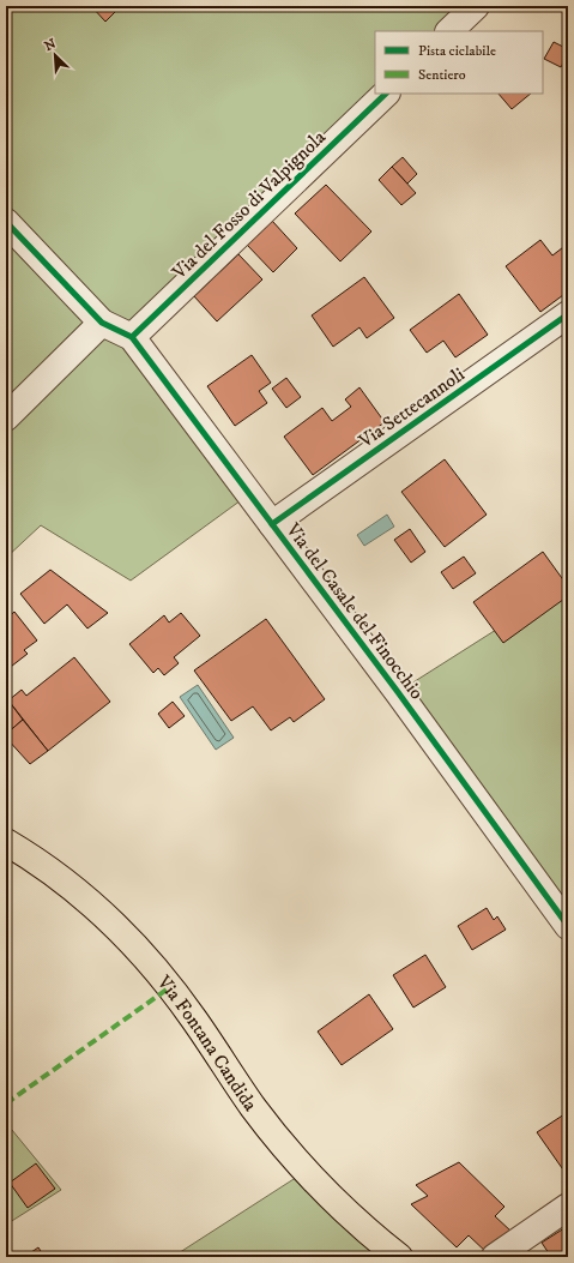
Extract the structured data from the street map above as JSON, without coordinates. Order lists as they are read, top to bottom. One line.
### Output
{"streets":{"main road":["Via Fontana Candida"],"street":["Via del Fosso di Valpignola","Via Settecannoli","Via del Casale del Finocchio"]},"crossings":[["Via del Fosso di Valpignola","Via del Casale del Finocchio"],["Via Settecannoli","Via del Casale del Finocchio"]],"legend":["Pista ciclabile","Sentiero"],"north":"top left"}
